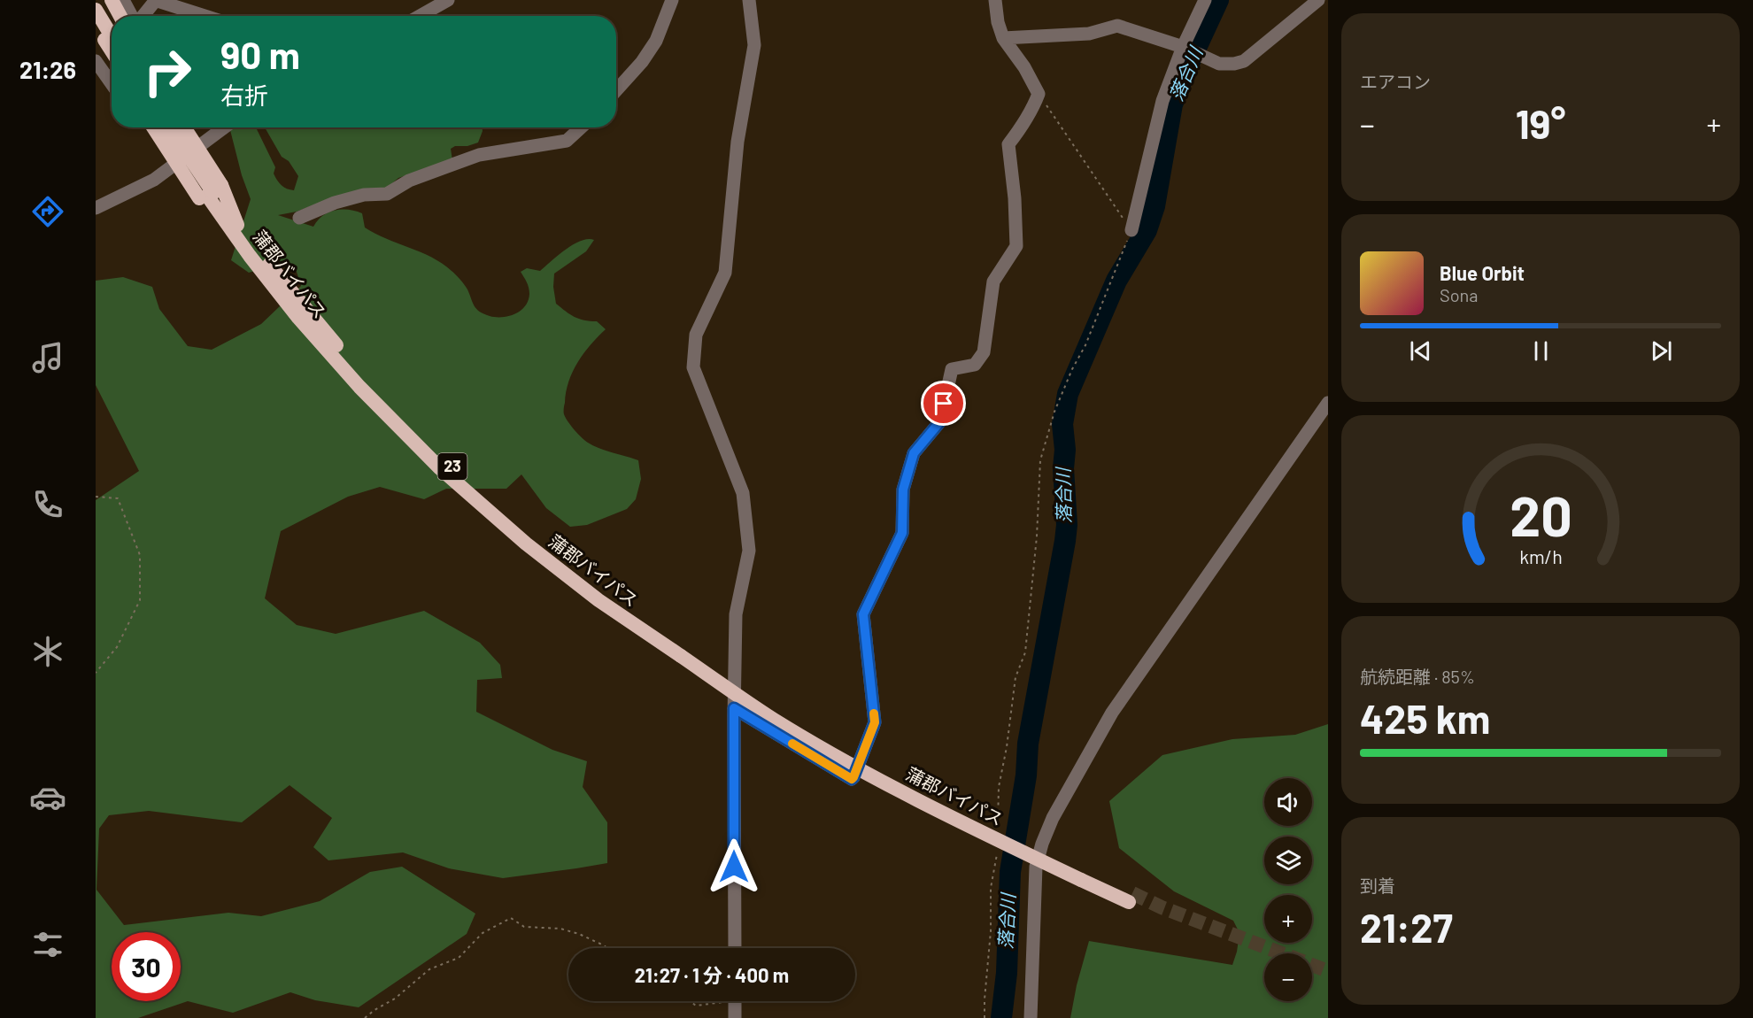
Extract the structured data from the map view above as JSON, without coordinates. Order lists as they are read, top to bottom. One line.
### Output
{"streets":{"highway":["蒲郡バイパス","23"]},"water":["落合川"],"page":{"tabs":"21:26","tile":["エアコン",["航続距離 · 85%","425 km"],["到着","21:27"]],"turn":["90 m","右折"],"heat":["−","19°","+"],"song":["Blue Orbit","Sona"],"map_buttons":["+","−"],"limit":"30","trip":"21:27 · 1 分 · 400 m","gauge":["20","km/h"]}}
